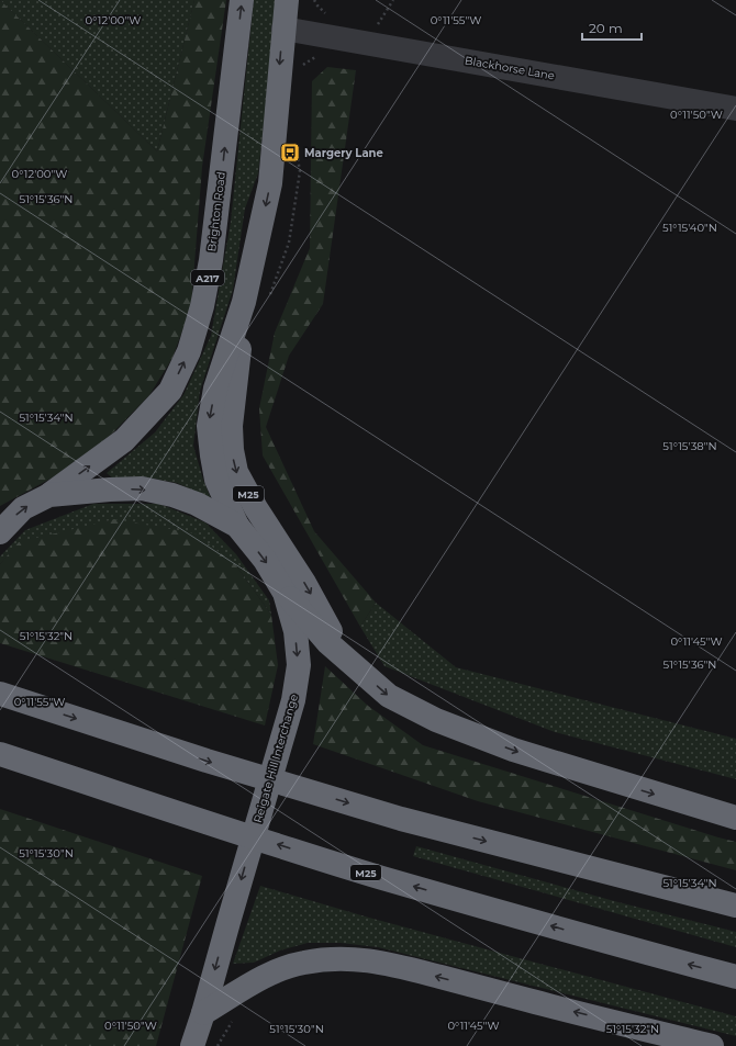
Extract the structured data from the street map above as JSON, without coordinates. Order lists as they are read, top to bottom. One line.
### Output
{"streets":{"highway":["Brighton Road","A217","M25","Reigate Hill Interchange"],"street":["Blackhorse Lane"]},"crossings":[["Brighton Road","Reigate Hill Interchange"],["M25","Reigate Hill Interchange"]],"places":{"bus stop":["Margery Lane"]},"scale_bar":"20 m","coordinates":["0°12'00\"W","0°11'55\"W","0°11'50\"W","51°15'36\"N","51°15'40\"N","51°15'34\"N","51°15'38\"N","51°15'32\"N","0°11'45\"W","51°15'30\"N"]}
